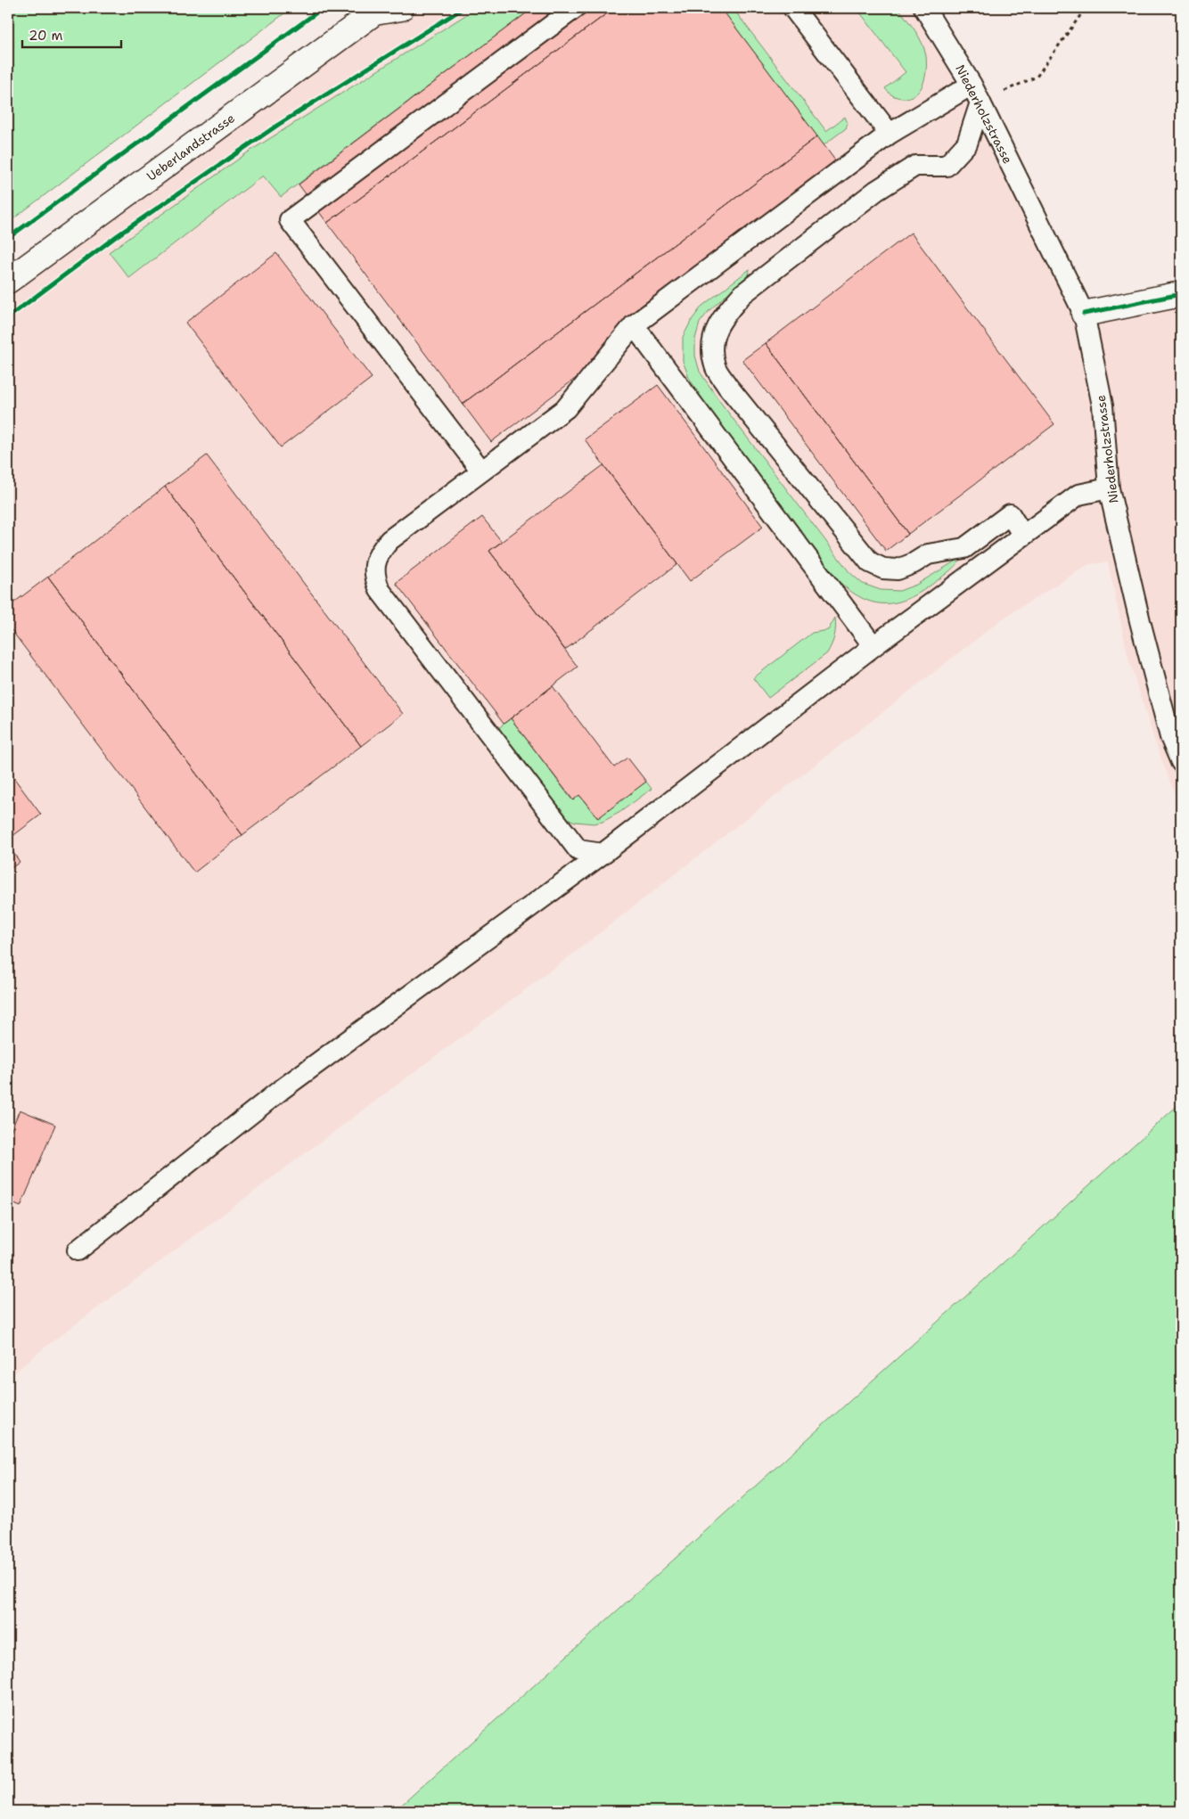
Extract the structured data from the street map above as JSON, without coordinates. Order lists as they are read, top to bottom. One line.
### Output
{"streets":{"main road":["Ueberlandstrasse"],"lane":["Niederholzstrasse"]},"scale_bar":"20 m"}
